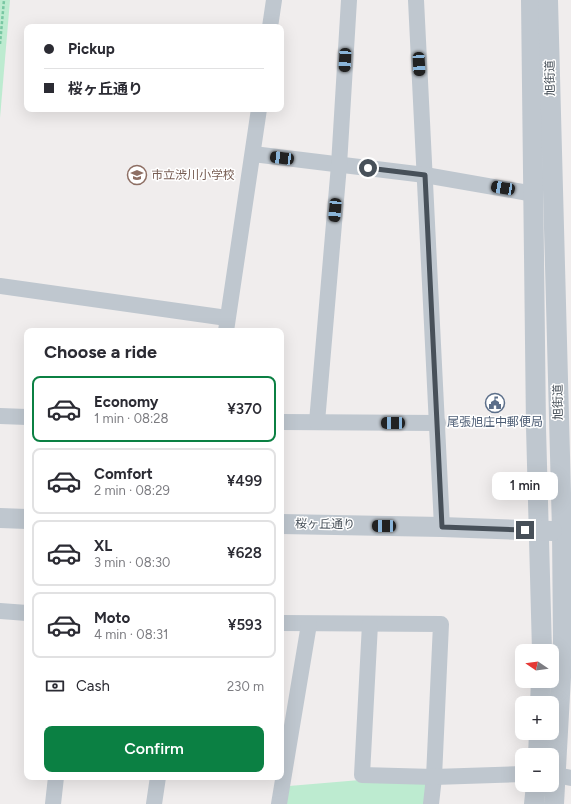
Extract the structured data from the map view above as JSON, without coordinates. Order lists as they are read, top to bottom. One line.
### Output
{"streets":{"street":["旭街道","桜ヶ丘通り"]},"crossings":[["旭街道","桜ヶ丘通り"]],"places":{"school or university":["市立渋川小学校"],"public building":["尾張旭庄中郵便局"]},"north":"left","page":{"banner":["Pickup","桜ヶ丘通り"],"heading":"Choose a ride","list":[{"name":"Economy","note":"1 min · 08:28","value":"¥370"},{"name":"Comfort","note":"2 min · 08:29","value":"¥499"},{"name":"XL","note":"3 min · 08:30","value":"¥628"},{"name":"Moto","note":"4 min · 08:31","value":"¥593"}],"bubble":"1 min","map_buttons":["+","−"],"pay":["Cash","230 m"],"buttons":"Confirm"}}
